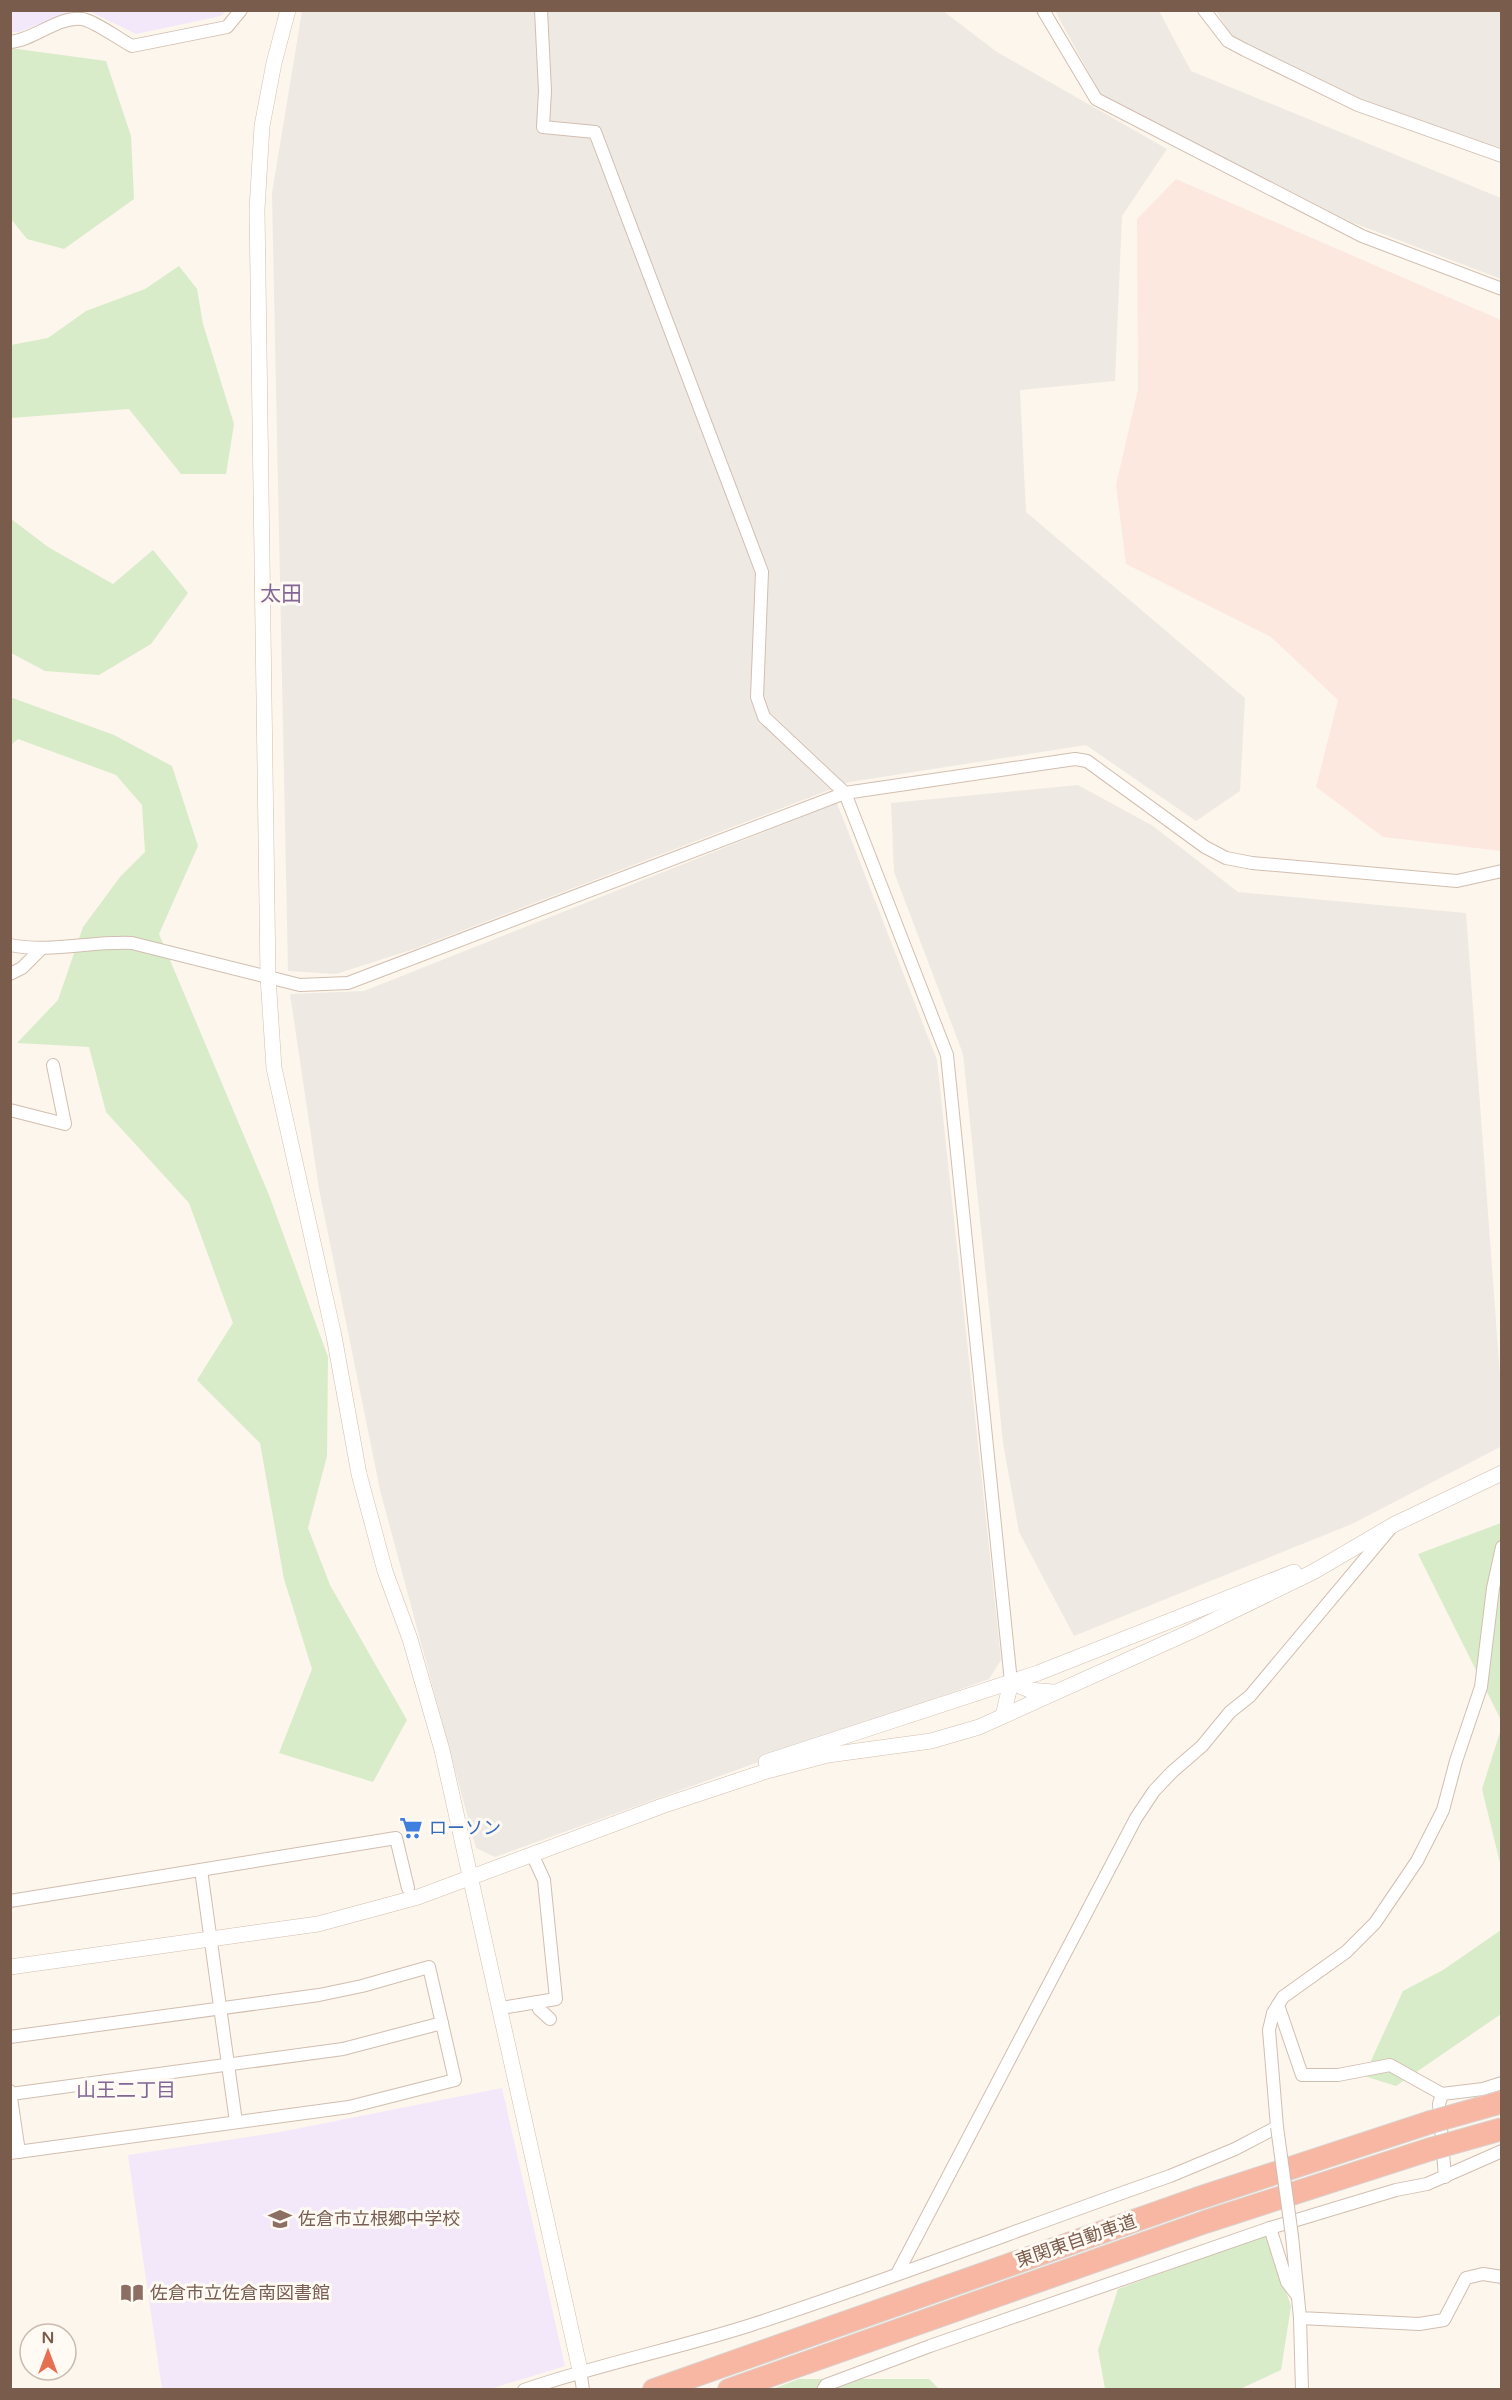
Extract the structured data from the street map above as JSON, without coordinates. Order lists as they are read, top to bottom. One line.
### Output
{"streets":{"highway":["東関東自動車道"]},"districts":["太田","山王二丁目"],"places":{"supermarket":["ローソン"],"school or university":["佐倉市立根郷中学校"],"library":["佐倉市立佐倉南図書館"]},"north":"top"}
